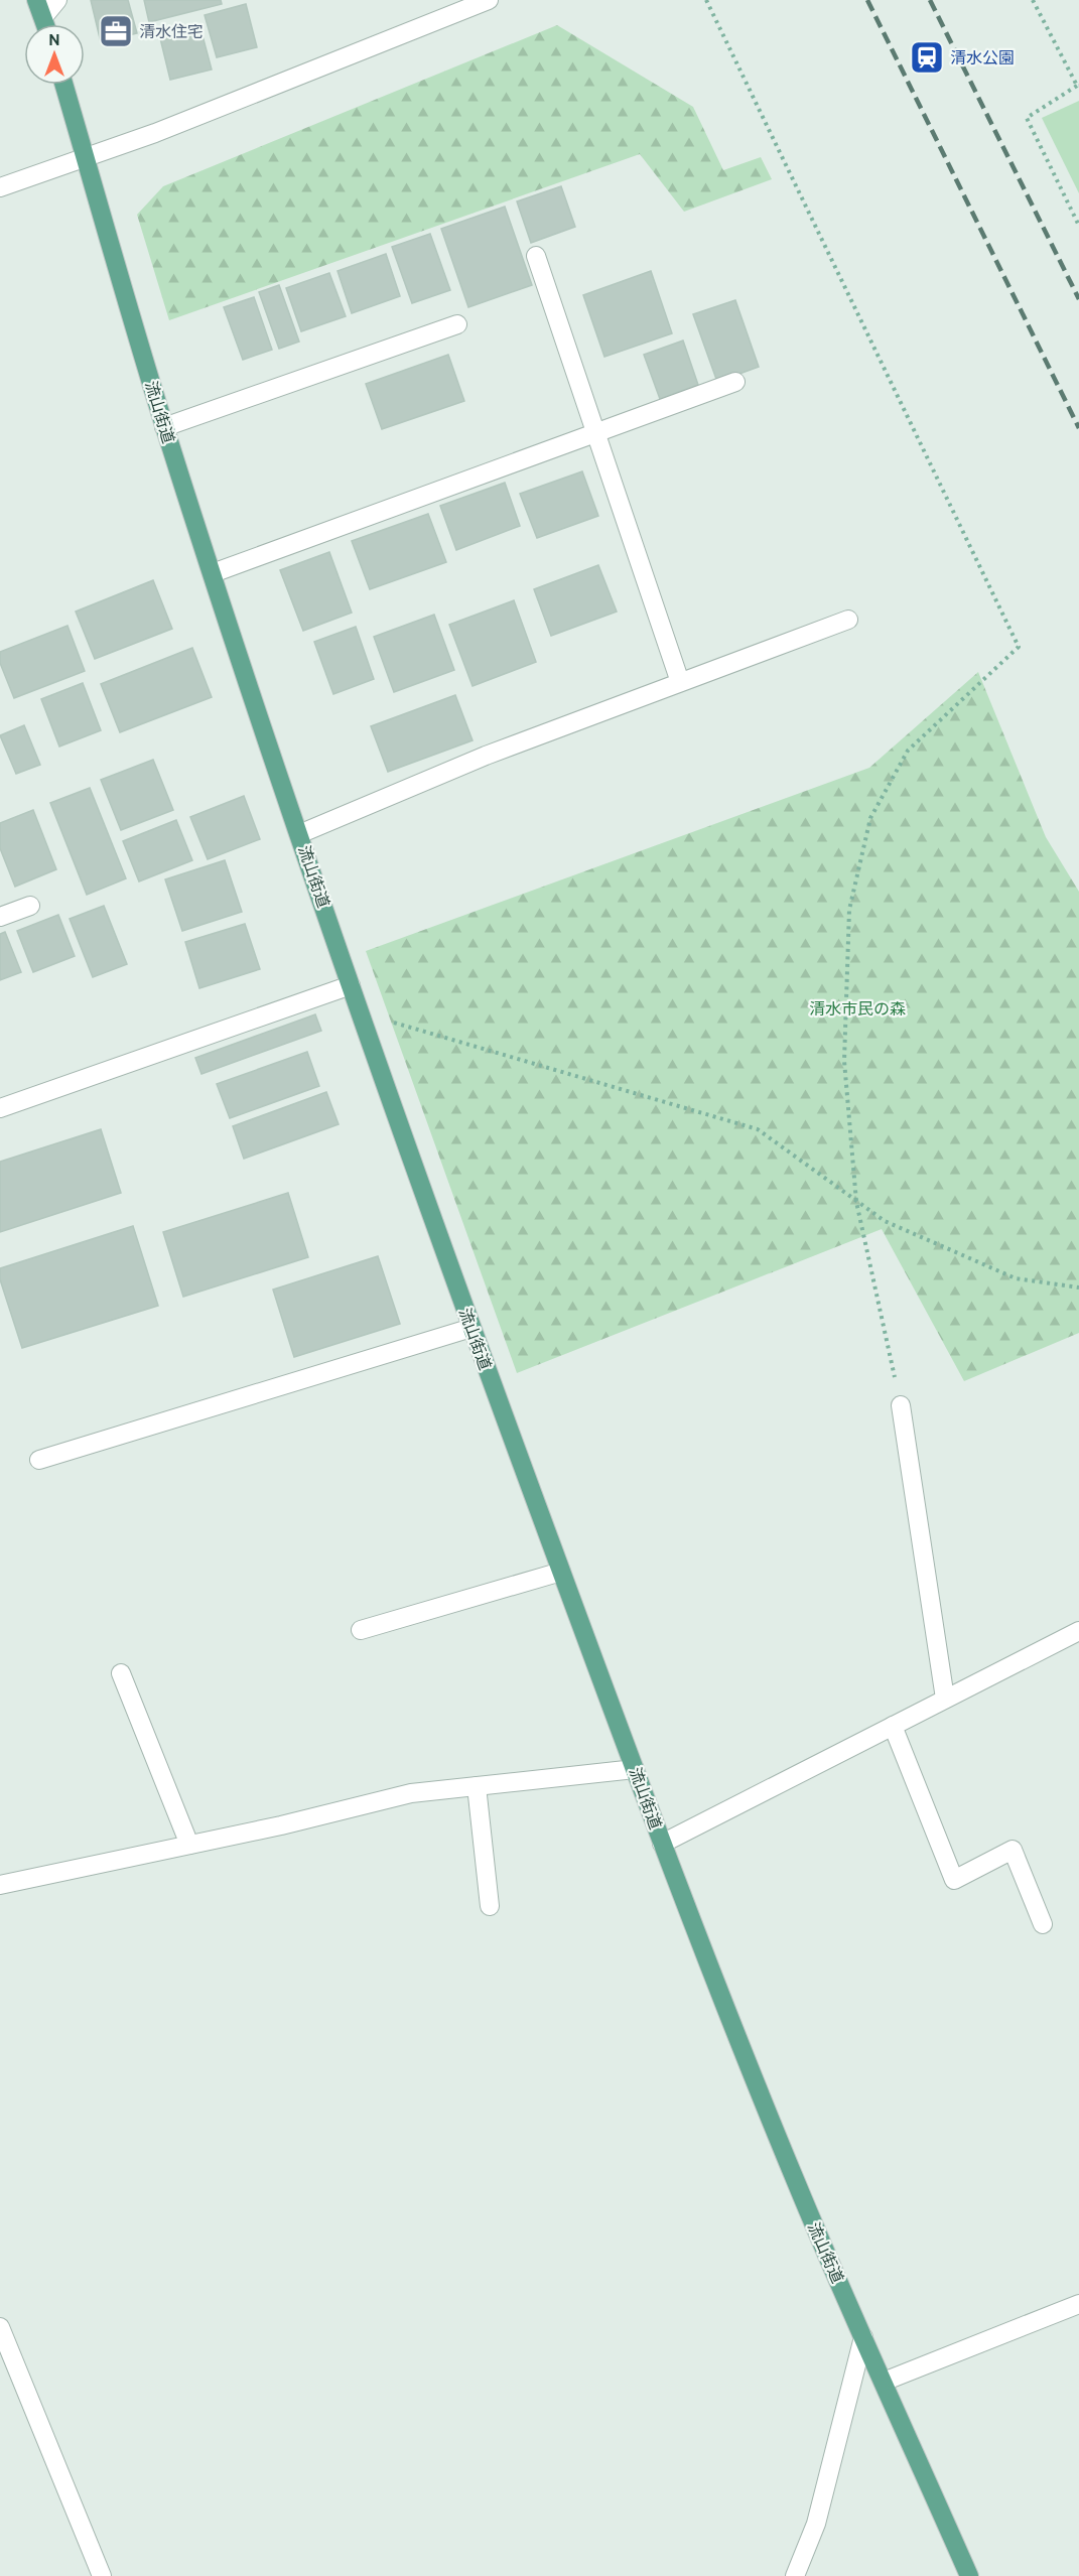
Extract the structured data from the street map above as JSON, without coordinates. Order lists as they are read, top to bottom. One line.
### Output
{"streets":{"main road":["流山街道"]},"parks":["清水市民の森"],"places":{"office":["清水住宅"],"station":["清水公園"]},"north":"top"}
